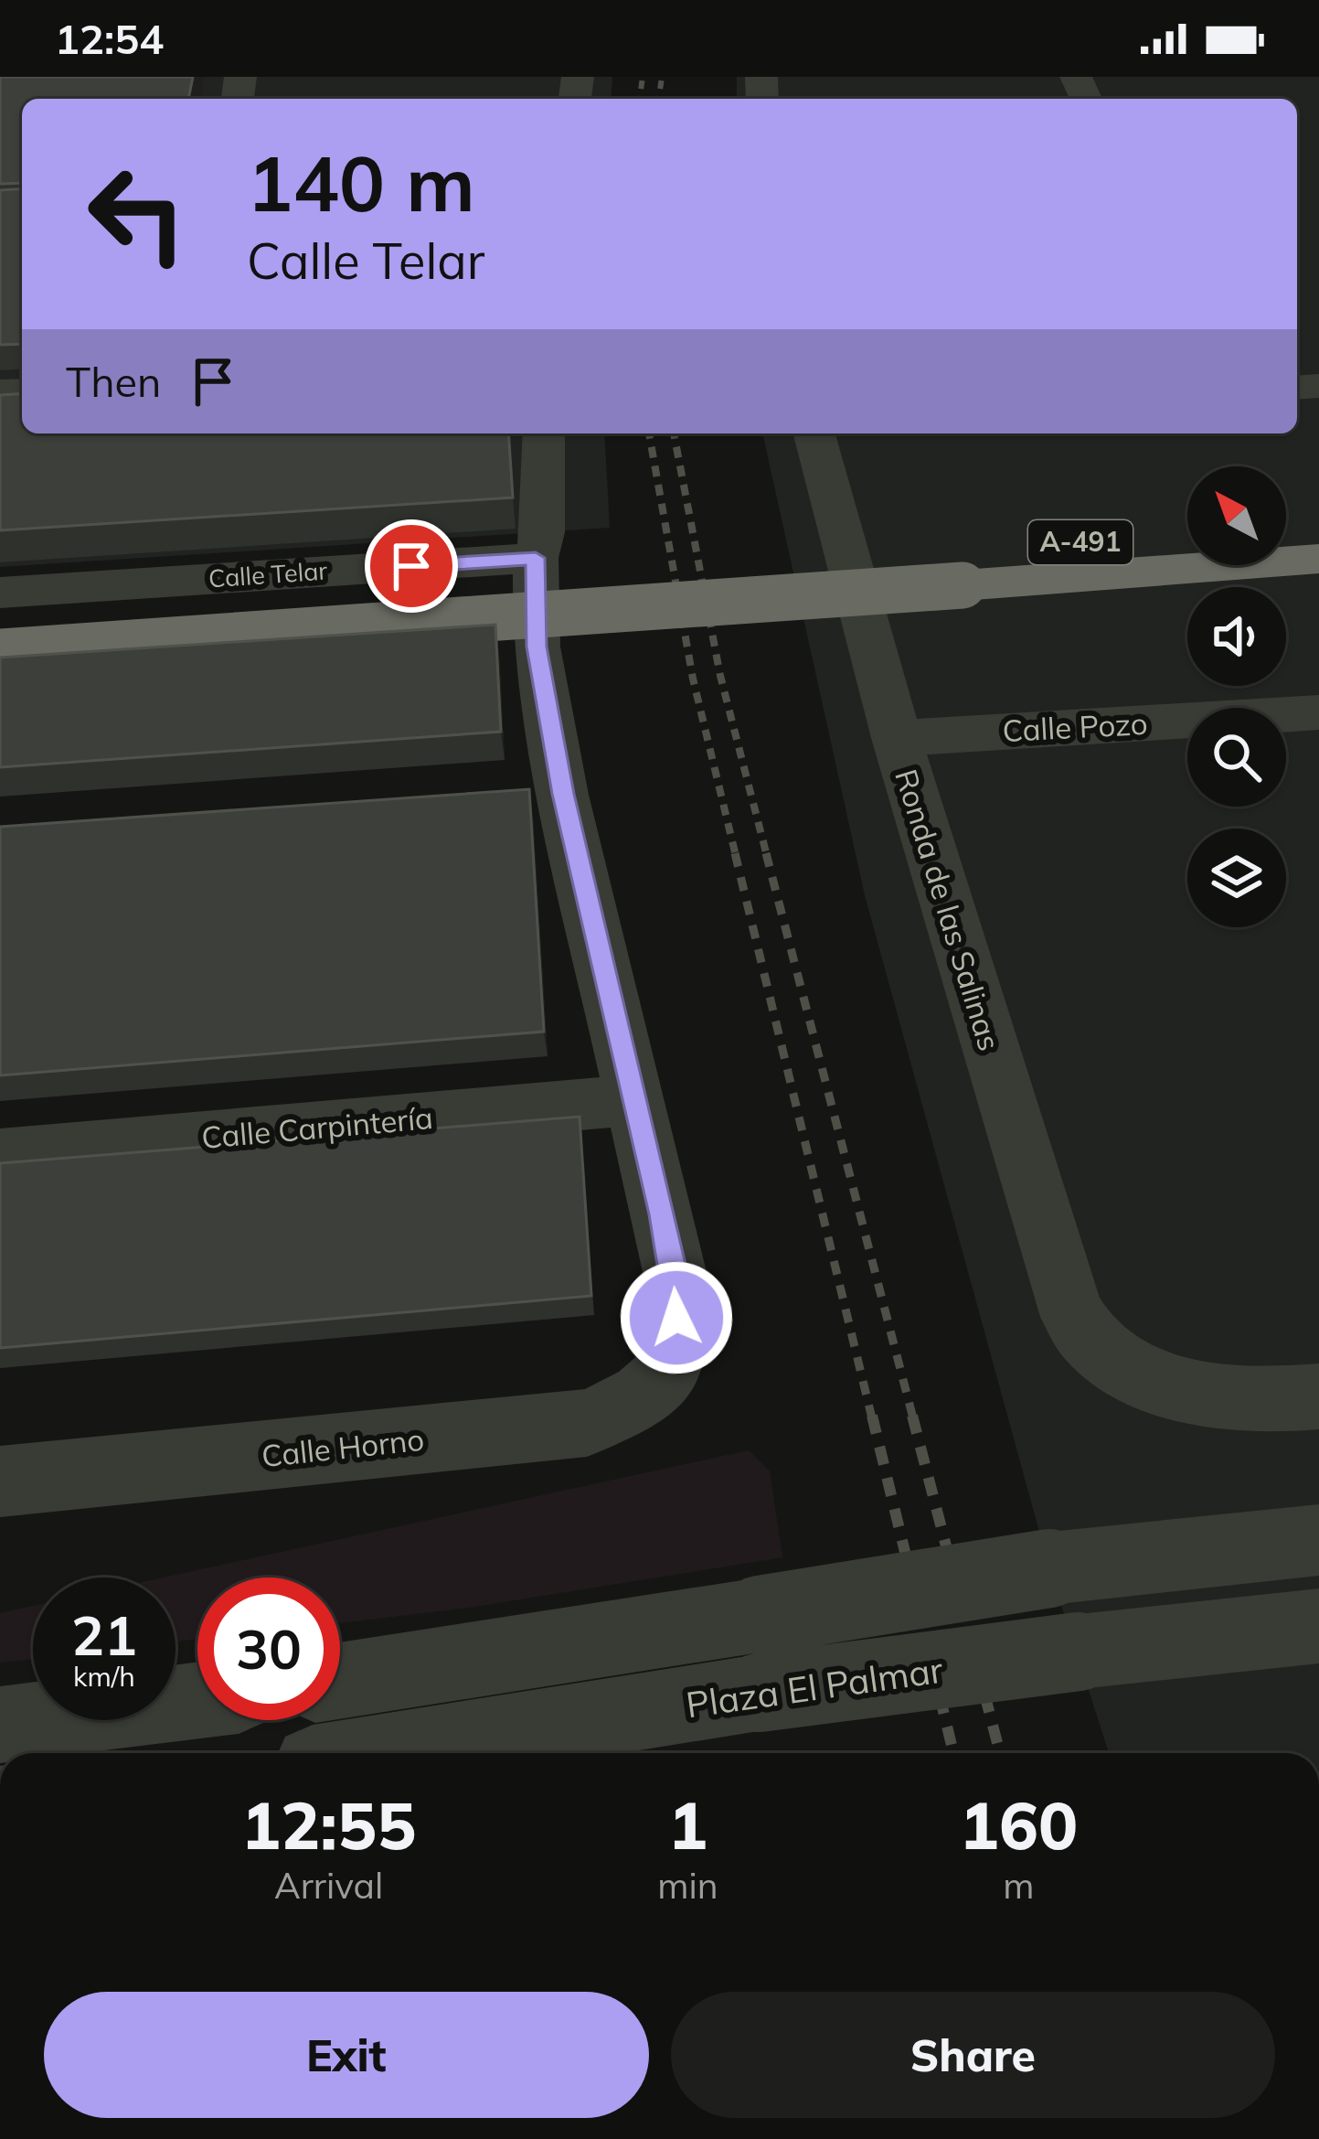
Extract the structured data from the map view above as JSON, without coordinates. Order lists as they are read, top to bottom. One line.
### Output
{"streets":{"highway":["A-491"],"street":["Calle Telar","Calle Pozo","Ronda de las Salinas","Calle Carpintería","Calle Horno","Plaza El Palmar"]},"crossings":[["Calle Pozo","Ronda de las Salinas"],["Calle Carpintería","Calle Horno"]],"north":"top left","page":{"status":"12:54","turn":["140 m","Calle Telar"],"then":"Then","speed":"21 km/h","limit":"30","eta":["12:55","Arrival","1","min","160","m"],"buttons":["Exit","Share"]}}
